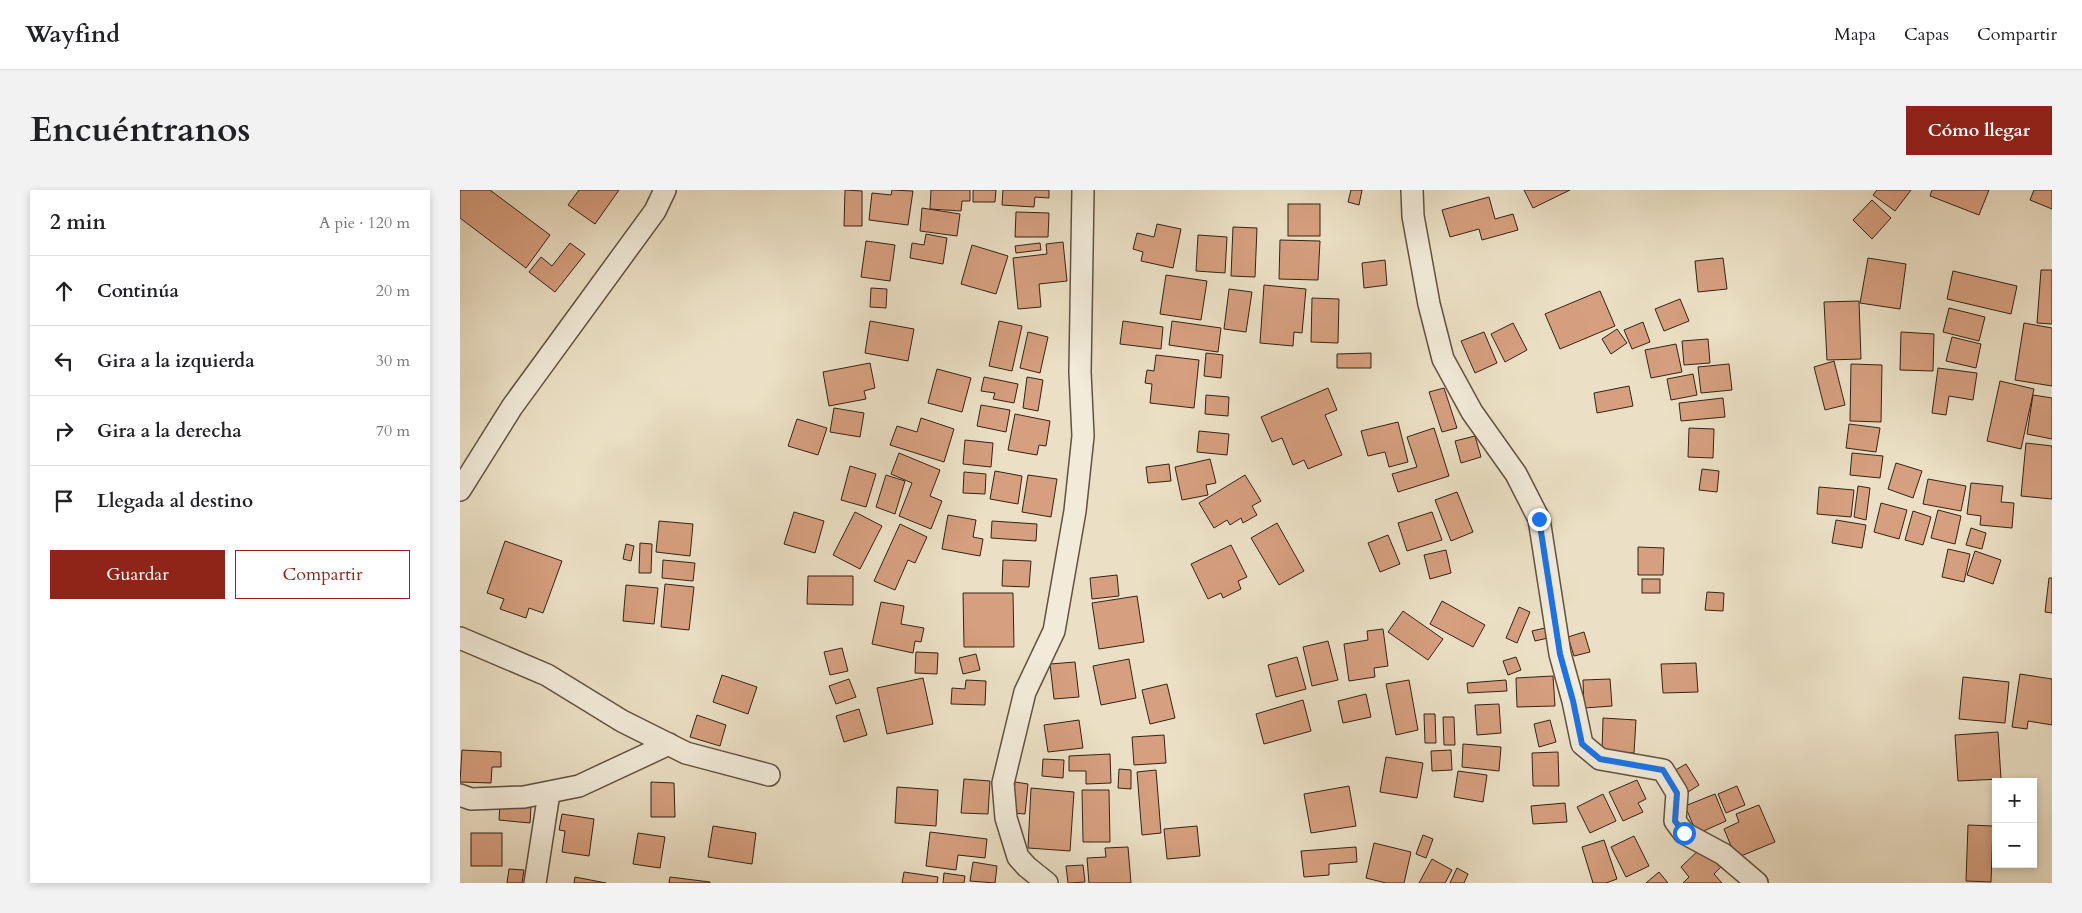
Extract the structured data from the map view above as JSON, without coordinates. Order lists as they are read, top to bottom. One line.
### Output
{"page":{"header":"Wayfind","nav":["Mapa","Capas","Compartir"],"title":"Encuéntranos","buttons":["Cómo llegar",["Guardar","Compartir"]],"heading":["2 min","A pie · 120 m"],"list":[["Continúa","20 m"],["Gira a la izquierda","30 m"],["Gira a la derecha","70 m"],"Llegada al destino"],"map_buttons":["+","−"]}}
